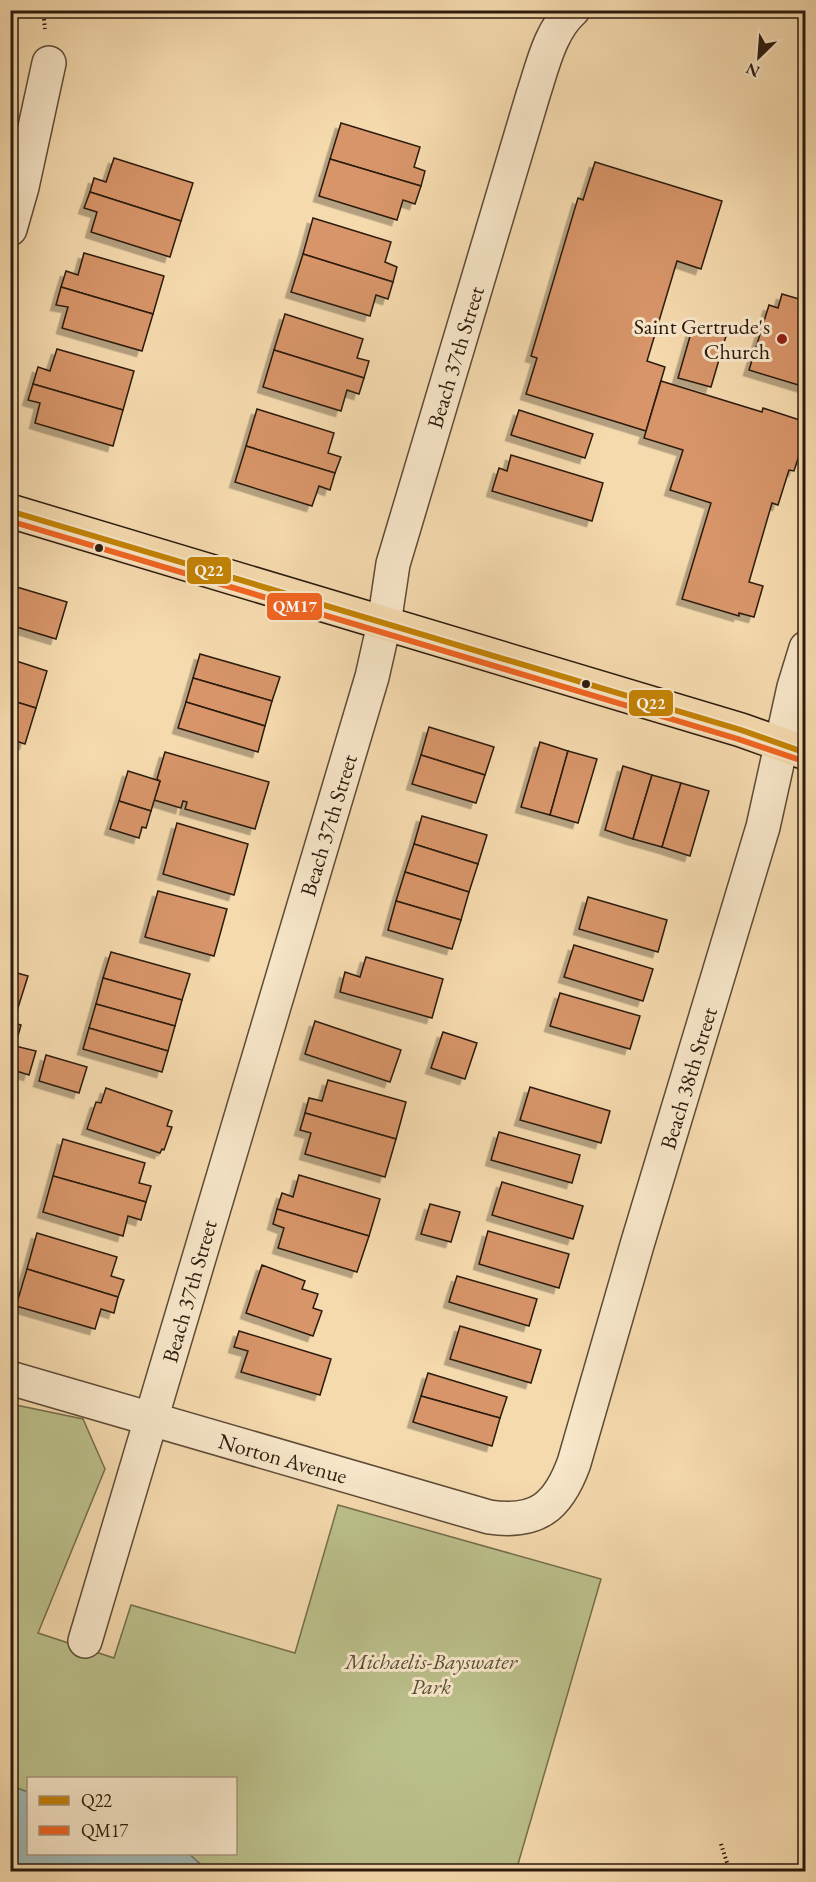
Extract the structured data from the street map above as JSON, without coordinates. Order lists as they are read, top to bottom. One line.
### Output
{"streets":{"street":["Beach 37th Street","Beach 38th Street","Norton Avenue"]},"crossings":[["Beach 37th Street","Norton Avenue"],["Beach 38th Street","Norton Avenue"]],"parks":["Michaelis-Bayswater Park"],"places":["Saint Gertrude's Church"],"lines":["transit line Q22","transit line QM17"],"legend":["Q22","QM17"],"north":"bottom left"}
